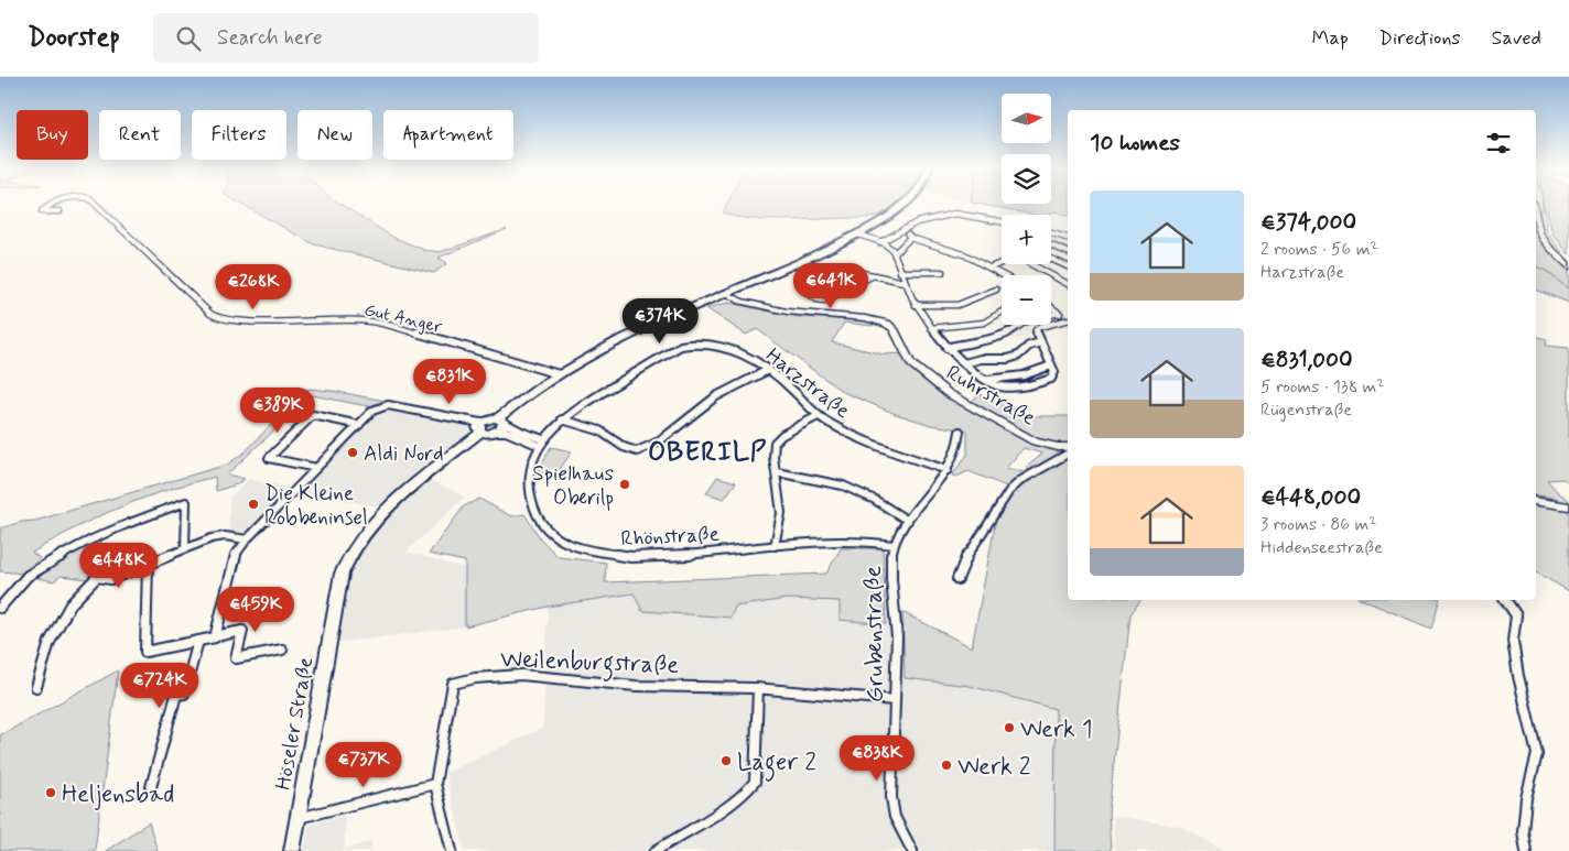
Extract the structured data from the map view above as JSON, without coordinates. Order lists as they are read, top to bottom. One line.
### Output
{"streets":{"main road":["Ruhrstraße","Höseler Straße"],"street":["Gut Anger","Harzstraße","Rhönstraße","Grubenstraße","Weilenburgstraße"]},"crossings":[["Harzstraße","Rhönstraße"],["Harzstraße","Grubenstraße"],["Rhönstraße","Grubenstraße"],["Grubenstraße","Weilenburgstraße"]],"districts":["OBERILP"],"places":["Aldi Nord","Spielhaus Oberilp","Die Kleine Robbeninsel","Werk 1","Lager 2","Werk 2","Heljensbad"],"north":"right","page":{"header":"Doorstep","search":"Search here","nav":["Map","Directions","Saved"],"map_buttons":["+","−"],"chip":["Buy","Rent","Filters","New","Apartment"],"heading":"10 homes","list":[{"name":"€374,000","note":"2 rooms · 56 m² · Harzstraße"},{"name":"€831,000","note":"5 rooms · 138 m² · Rügenstraße"},{"name":"€448,000","note":"3 rooms · 86 m² · Hiddenseestraße"}],"price":["€641K","€268K","€374K","€831K","€389K","€448K","€459K","€724K","€838K","€737K"]}}
